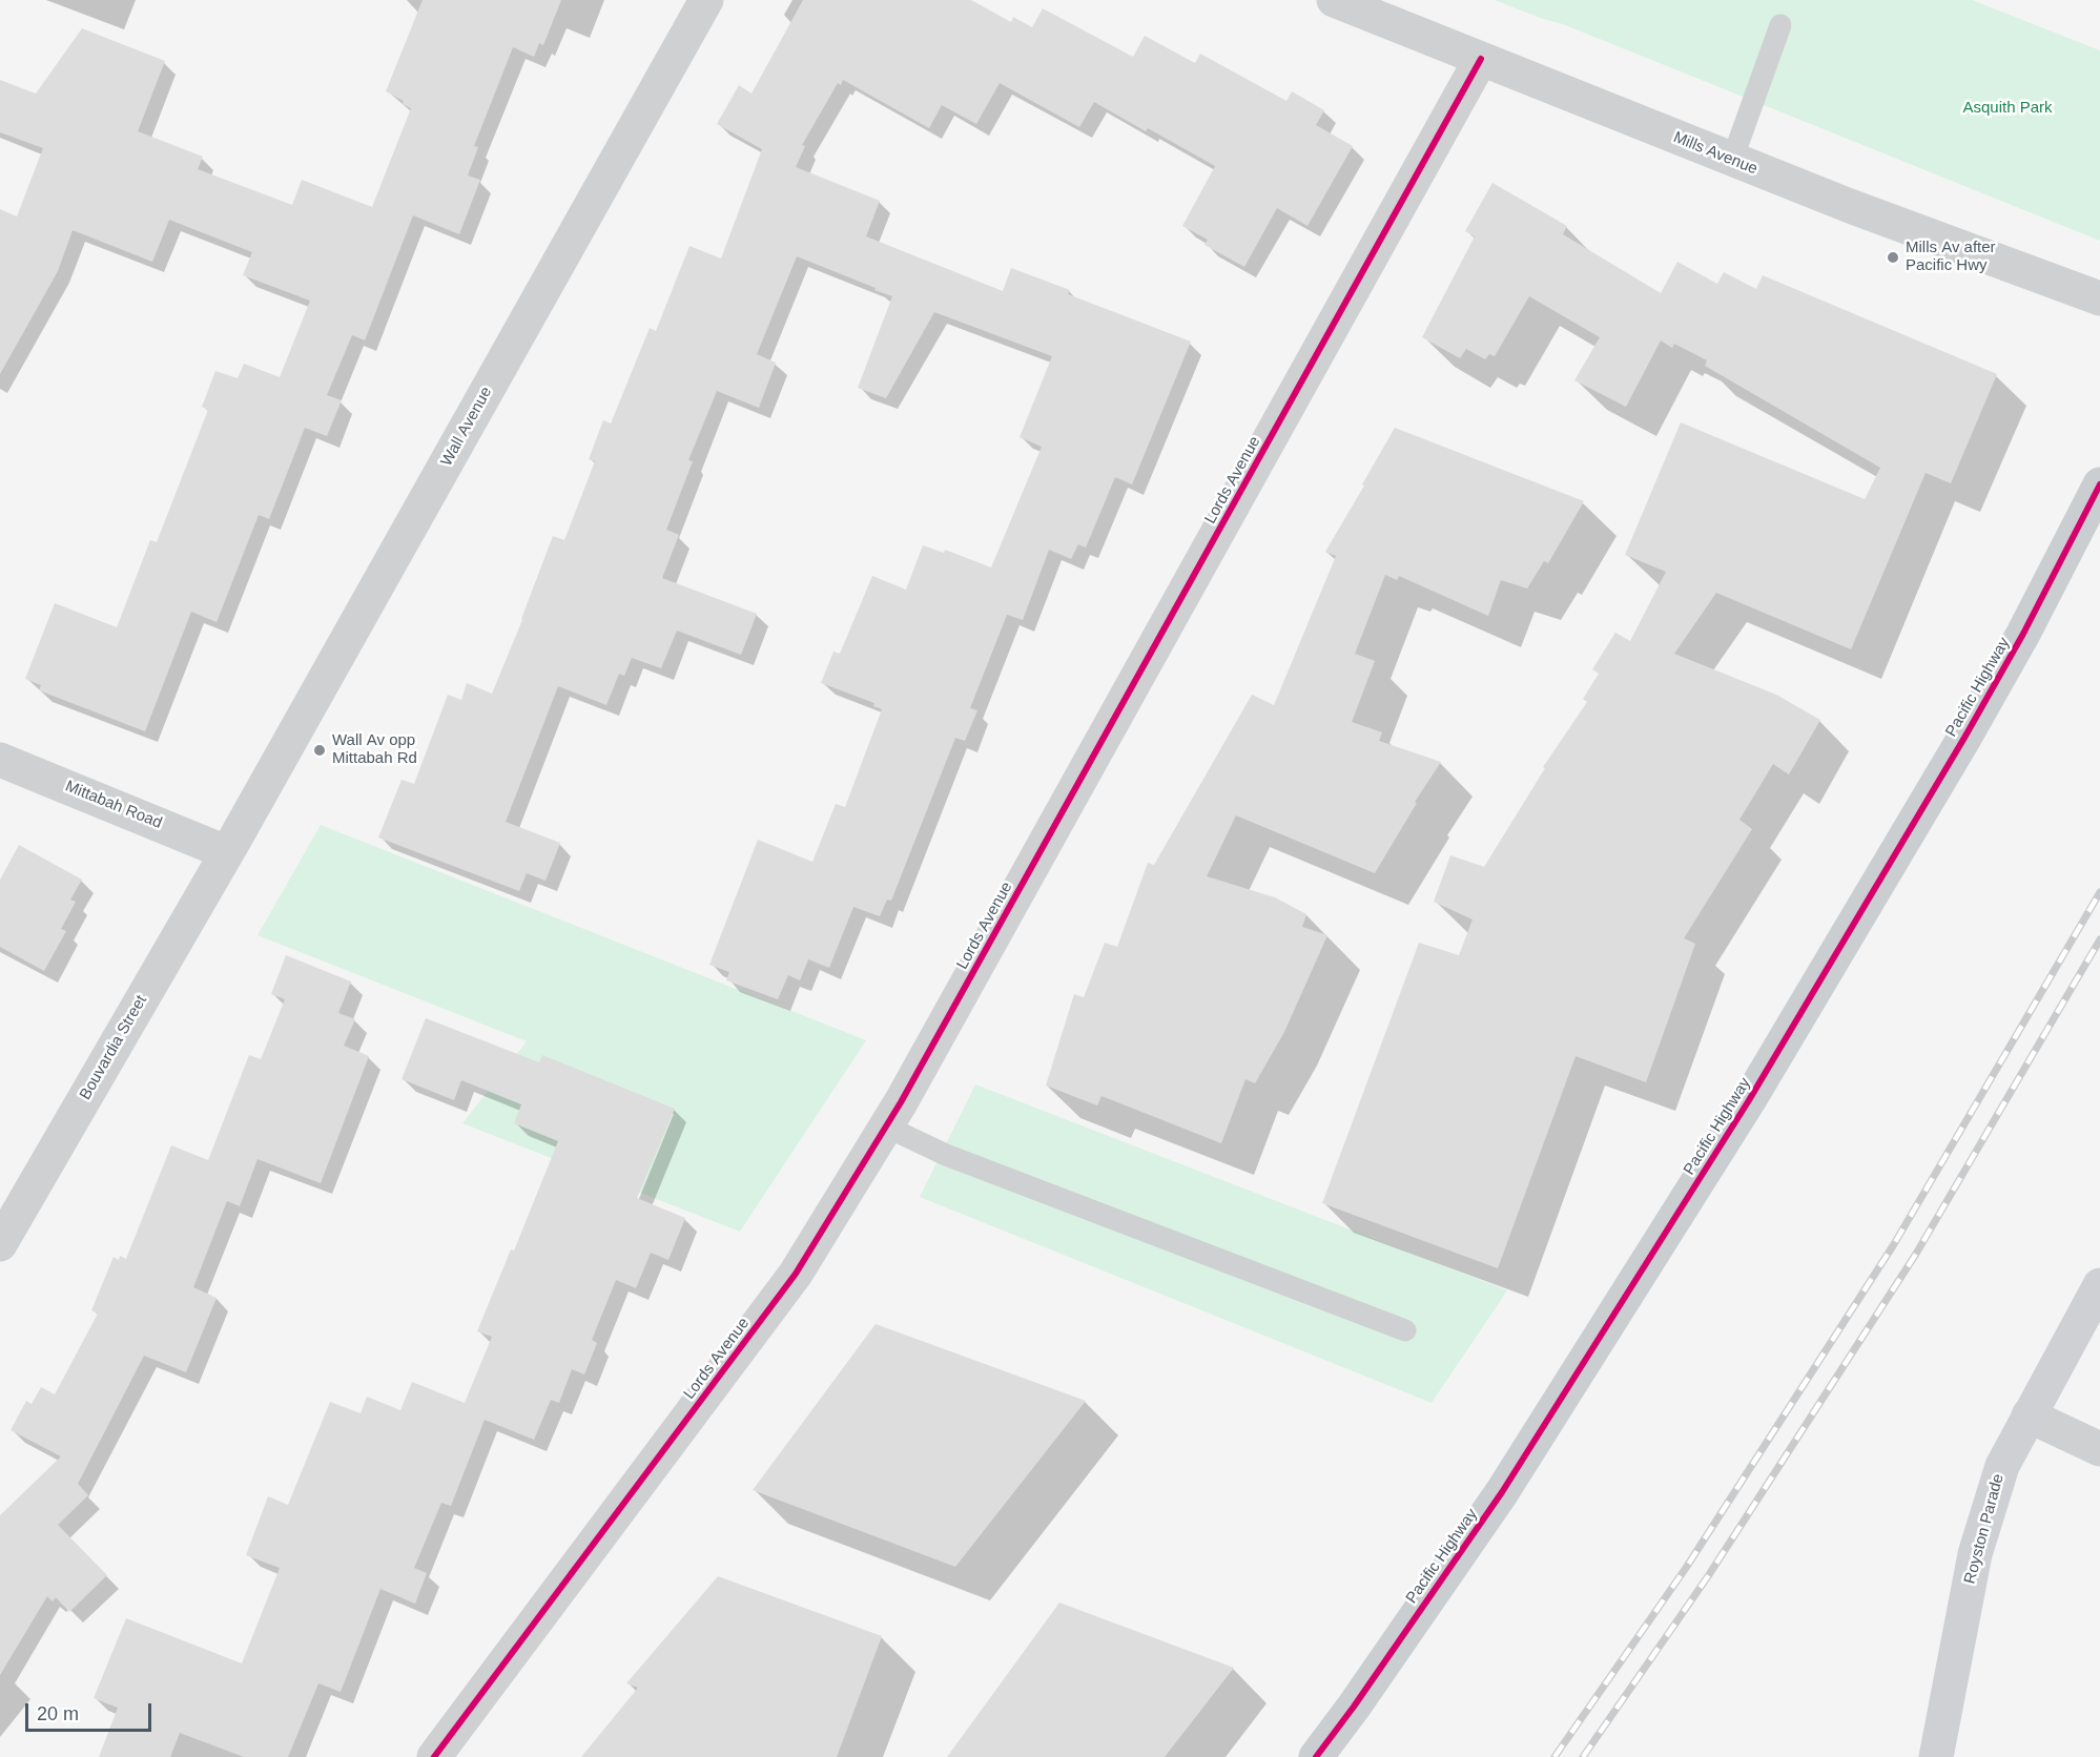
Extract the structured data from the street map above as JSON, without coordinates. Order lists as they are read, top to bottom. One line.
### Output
{"streets":{"main road":["Pacific Highway","Royston Parade"],"street":["Mills Avenue","Wall Avenue","Lords Avenue","Mittabah Road","Bouvardia Street"]},"crossings":[["Mills Avenue","Lords Avenue"],["Wall Avenue","Mittabah Road"],["Wall Avenue","Bouvardia Street"],["Mittabah Road","Bouvardia Street"]],"parks":["Asquith Park"],"places":["Mills Av after Pacific Hwy","Wall Av opp Mittabah Rd"],"scale_bar":"20 m"}
